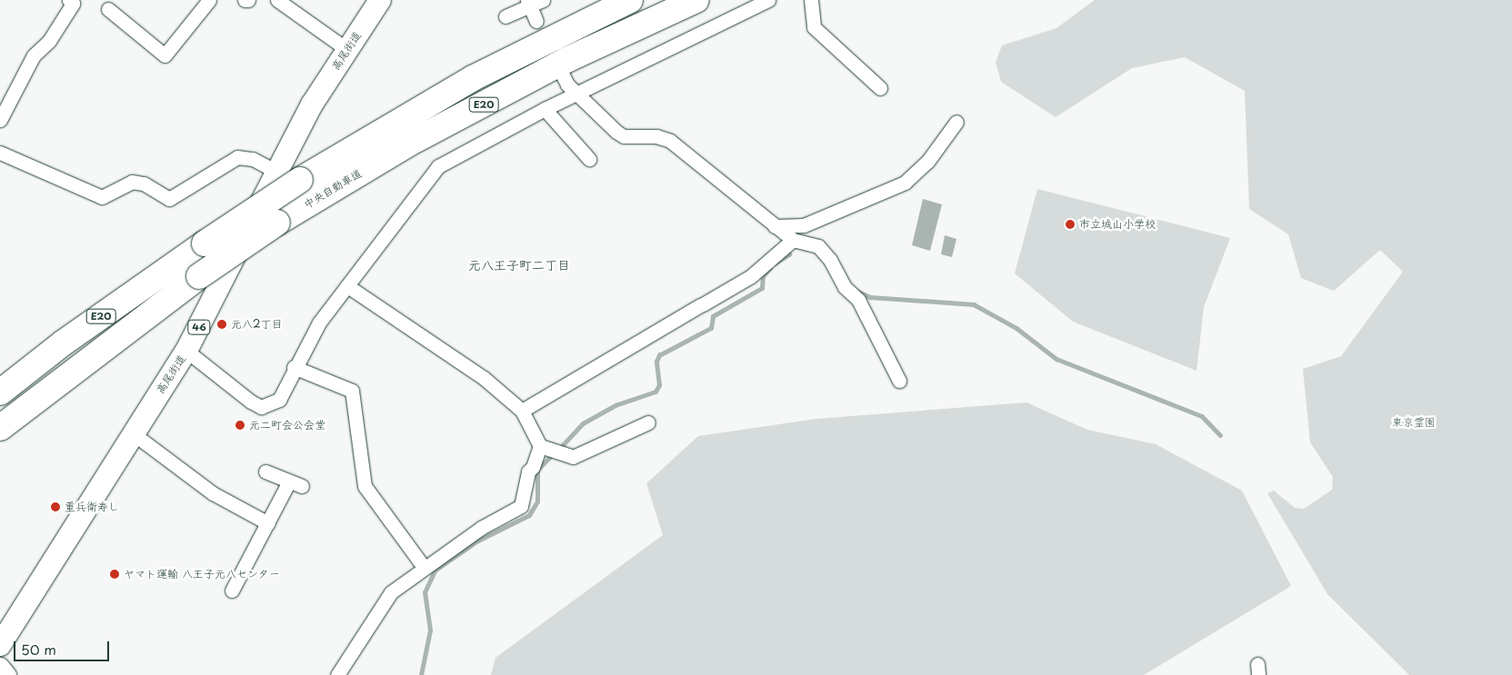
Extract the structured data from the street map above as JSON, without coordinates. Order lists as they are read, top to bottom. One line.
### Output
{"streets":{"highway":["E20","中央自動車道"],"main road":["高尾街道","46"]},"districts":["元八王子町二丁目"],"parks":["東京霊園"],"places":["市立城山小学校","元八2丁目","元二町会公会堂","重兵衛寿し","ヤマト運輸 八王子元八センター"],"scale_bar":"50 m"}
